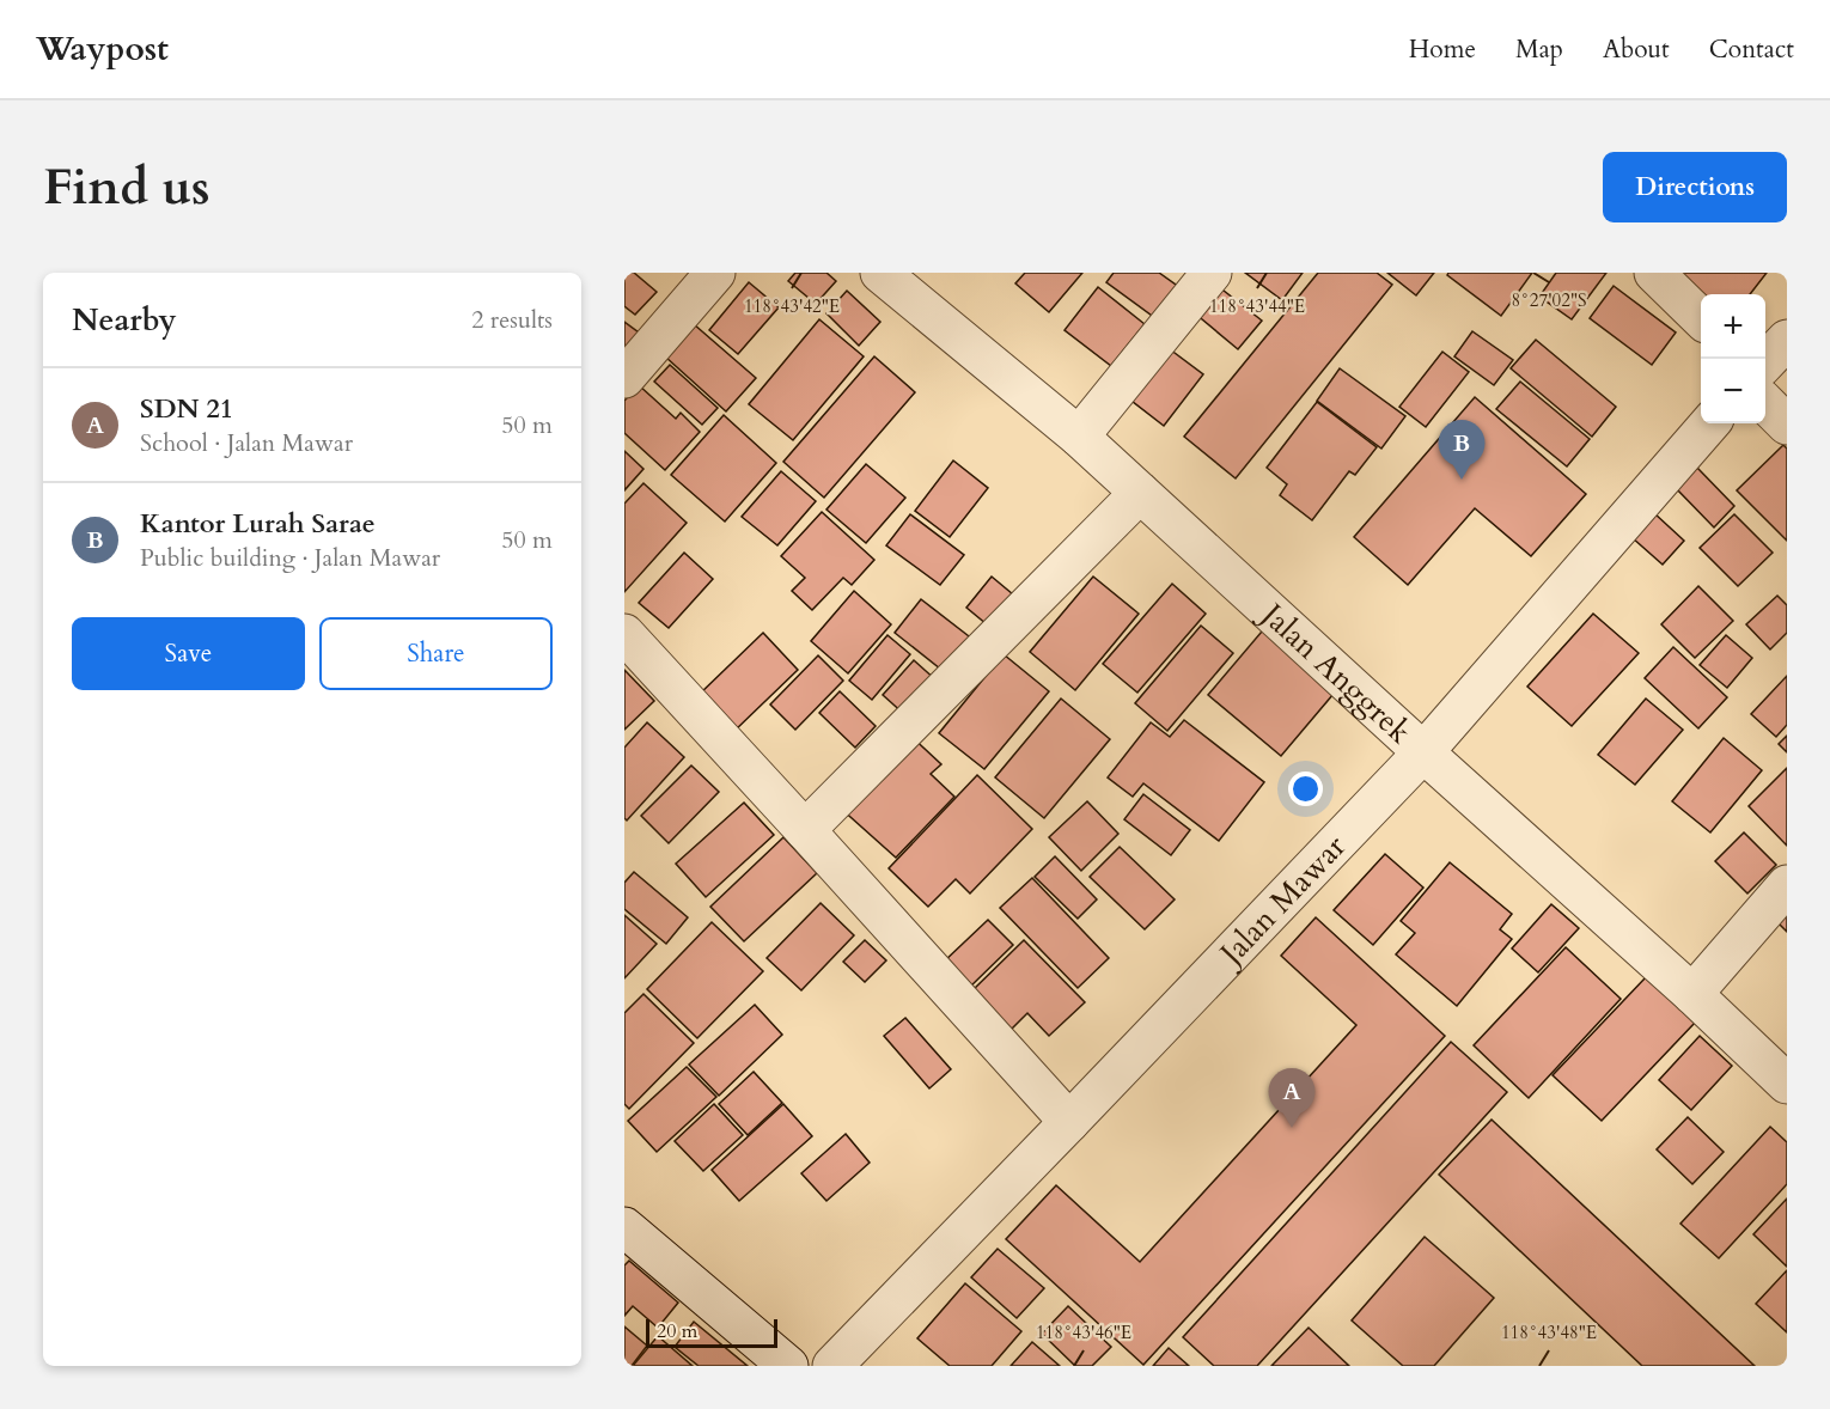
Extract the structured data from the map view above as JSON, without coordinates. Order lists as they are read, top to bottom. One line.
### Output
{"streets":{"street":["Jalan Anggrek","Jalan Mawar"]},"crossings":[["Jalan Anggrek","Jalan Mawar"]],"scale_bar":"20 m","page":{"header":"Waypost","nav":["Home","Map","About","Contact"],"buttons":["Directions",["Save","Share"]],"title":"Find us","heading":["Nearby","2 results"],"map_buttons":["+","−"],"list":[{"mark":"A","name":"SDN 21","note":"School · Jalan Mawar","value":"50 m"},{"mark":"B","name":"Kantor Lurah Sarae","note":"Public building · Jalan Mawar","value":"50 m"}],"pins":["B","A"],"scale":"20 m"},"coordinates":["8°27'02\"S","118°43'42\"E","118°43'44\"E","118°43'46\"E","118°43'48\"E"]}
